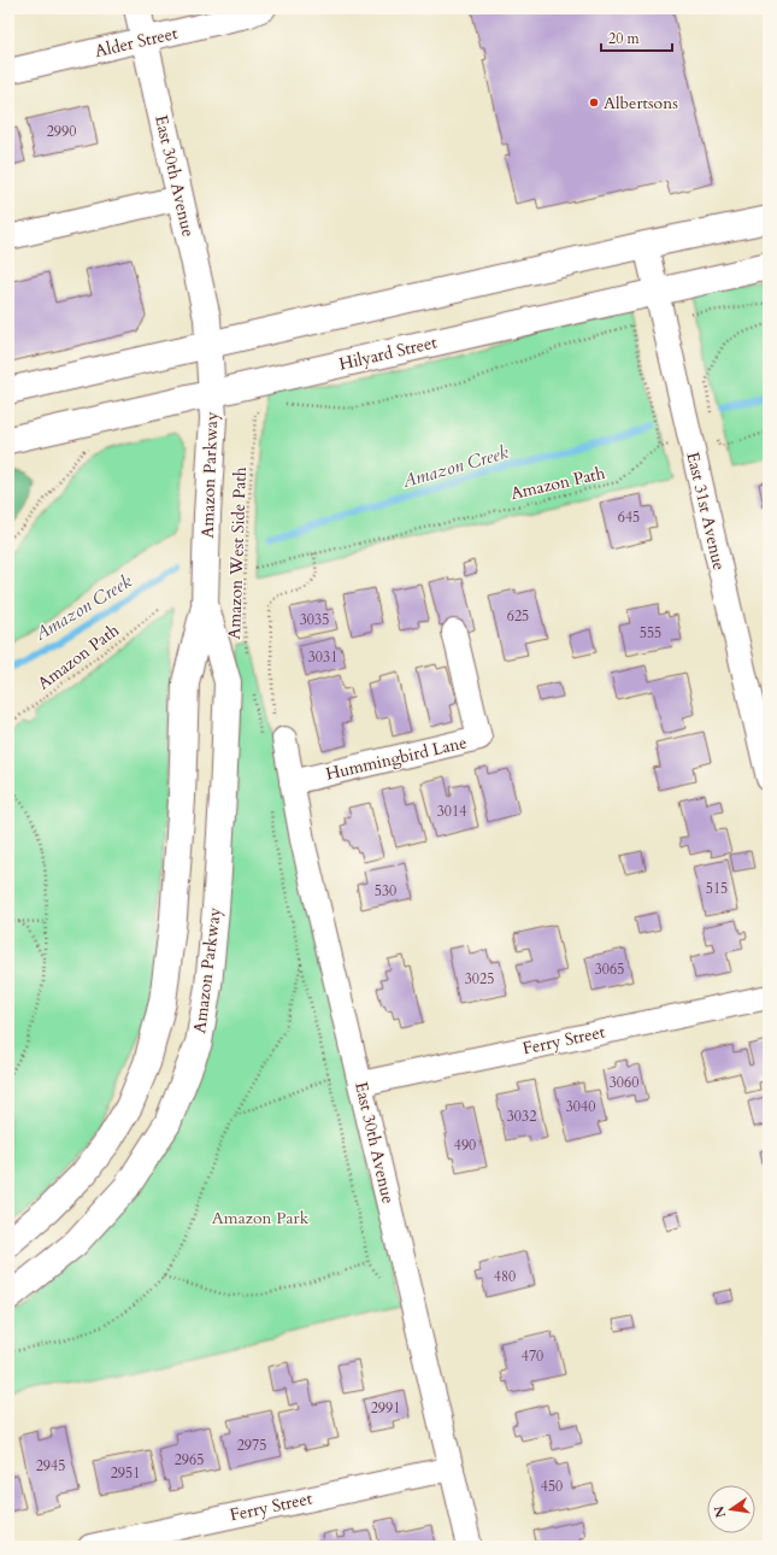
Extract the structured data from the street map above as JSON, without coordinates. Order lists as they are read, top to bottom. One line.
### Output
{"streets":{"main road":["East 30th Avenue","Hilyard Street","Amazon Parkway"],"street":["Alder Street","East 31st Avenue","Hummingbird Lane","Ferry Street"],"path":["Amazon Path","Amazon West Side Path"]},"crossings":[["Alder Street","East 30th Avenue"],["East 30th Avenue","Amazon Parkway"],["East 30th Avenue","Hummingbird Lane"],["East 30th Avenue","Ferry Street"],["Hilyard Street","Amazon Parkway"],["Hilyard Street","East 31st Avenue"],["Amazon Path","East 31st Avenue"]],"water":["Amazon Creek"],"parks":["Amazon Park"],"places":["Albertsons"],"house_numbers":["2990","645","625","3035","555","3031","3014","515","530","3065","3025","3060","3040","3032","490","480","470","2991","2975","2965","2945","2951","450"],"scale_bar":"20 m","north":"left"}
